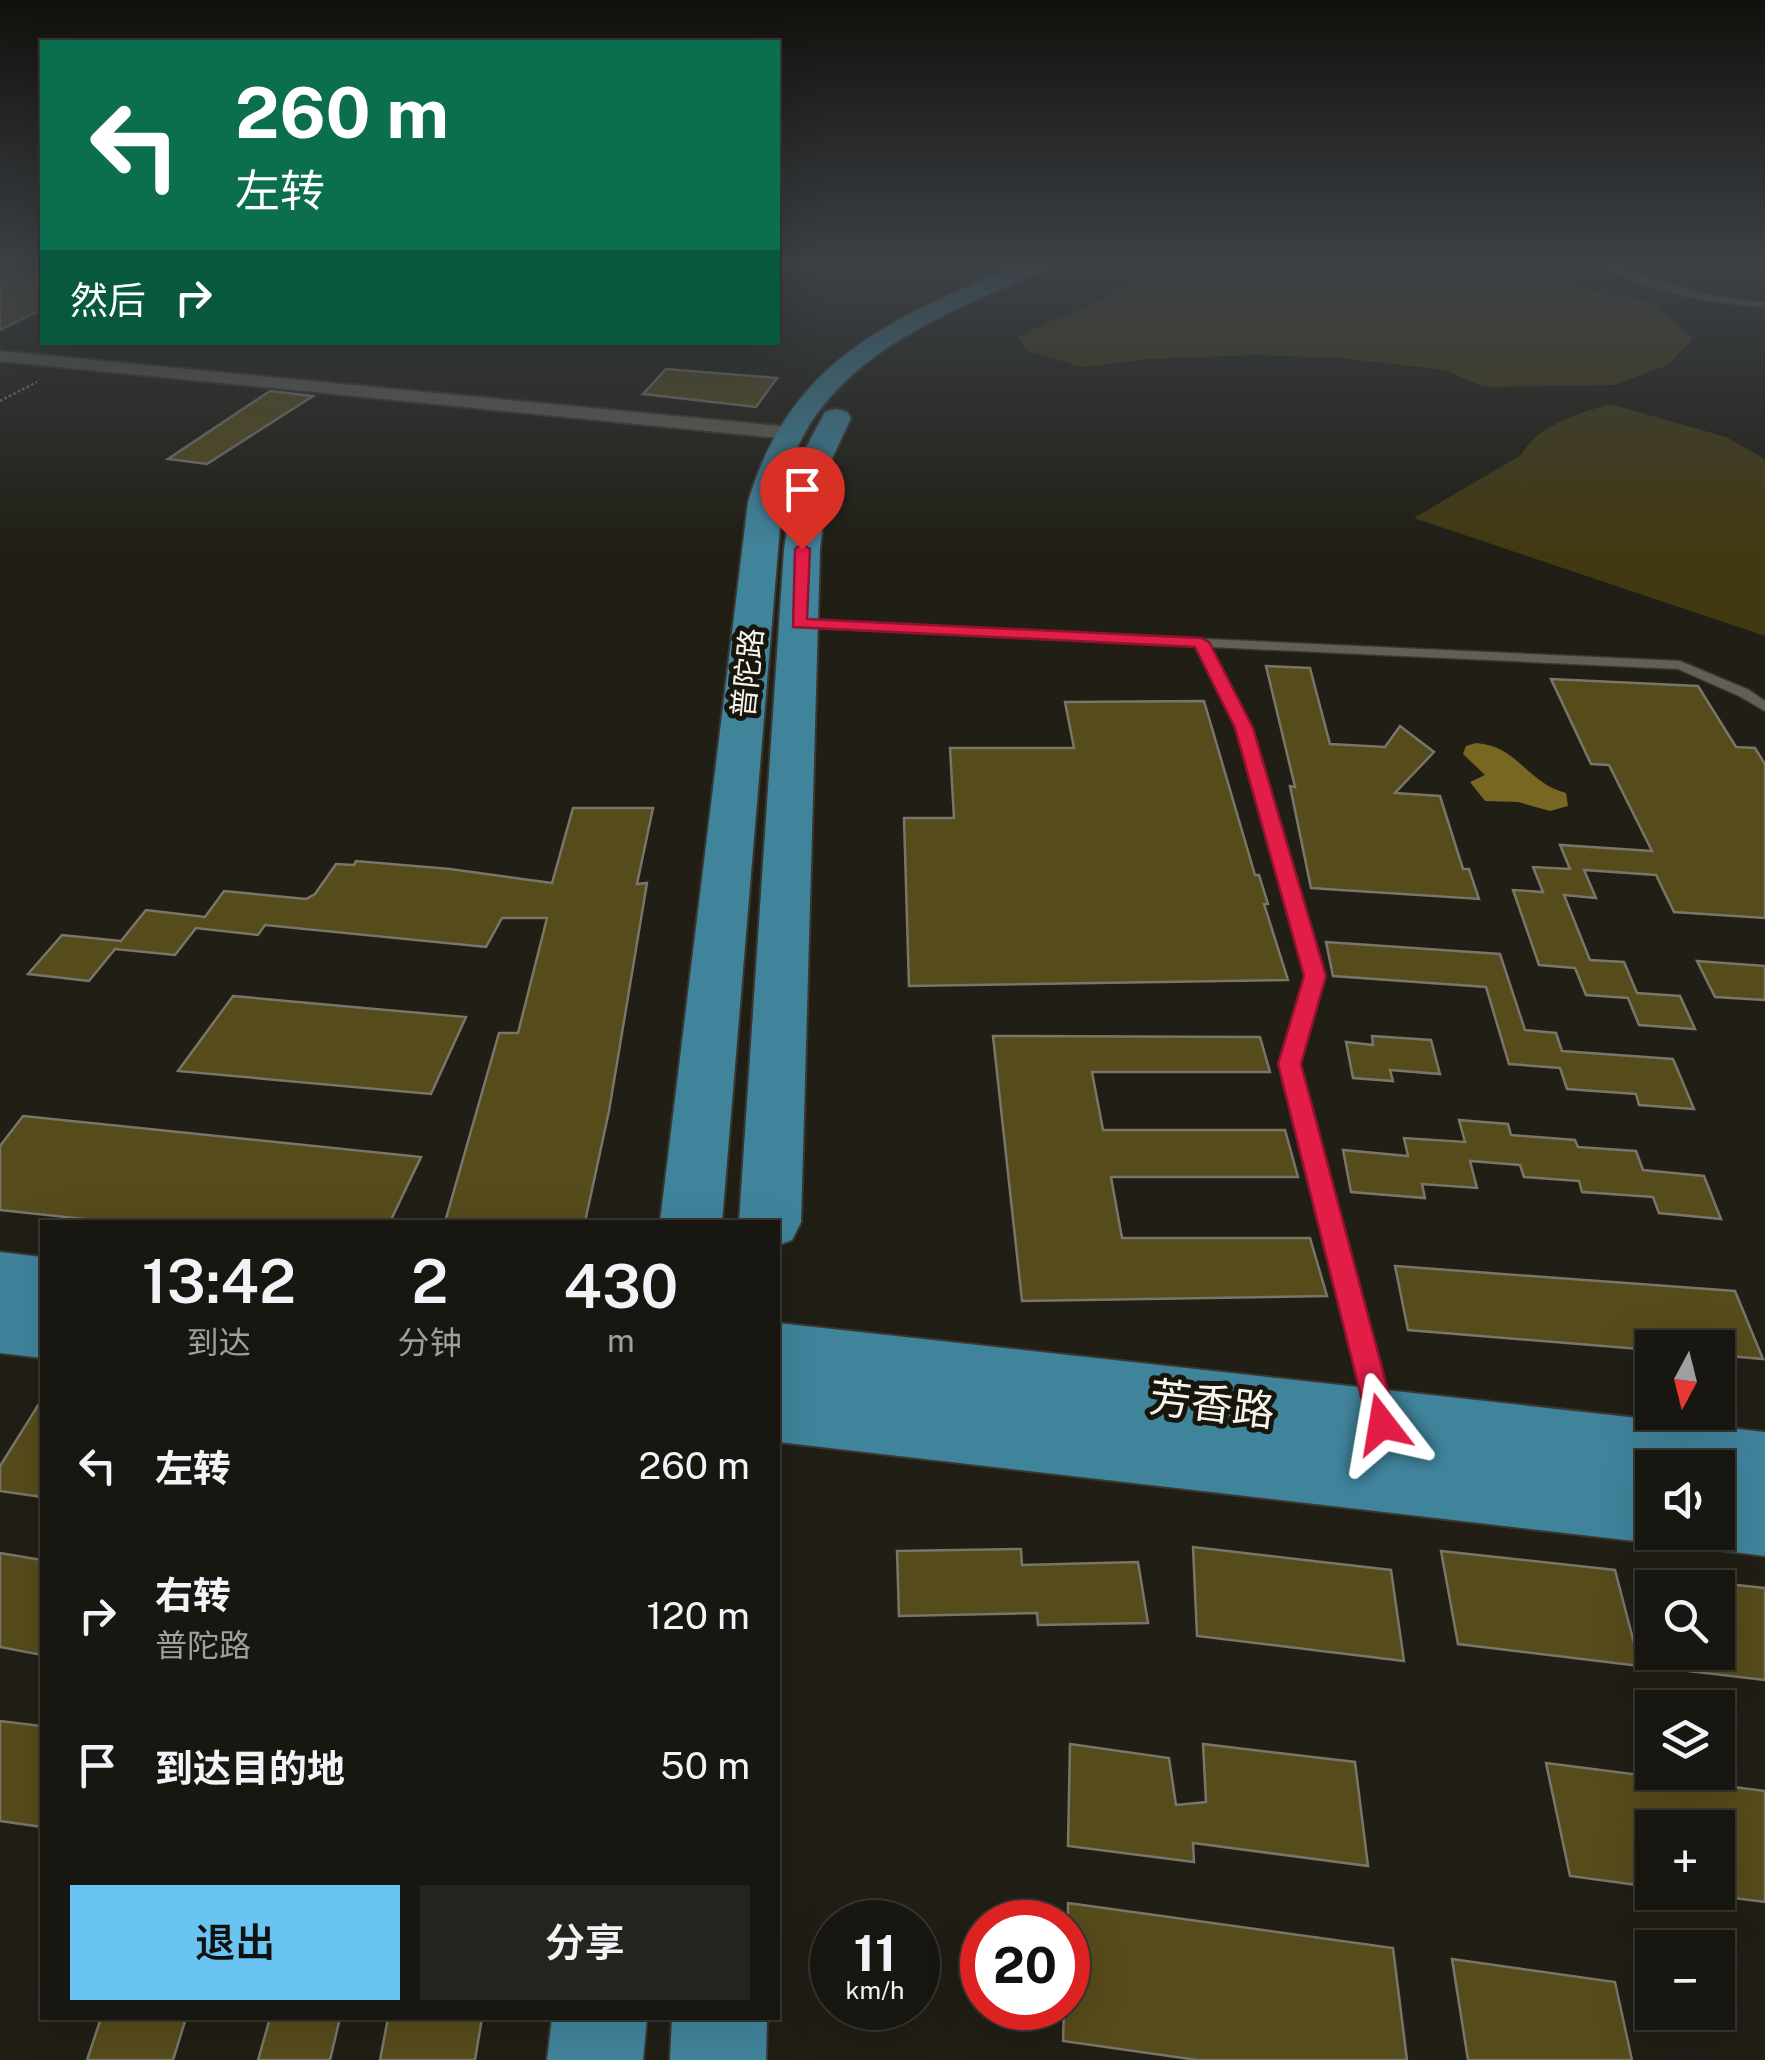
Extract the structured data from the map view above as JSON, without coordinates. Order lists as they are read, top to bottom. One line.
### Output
{"streets":{"main road":["普陀路","芳香路"]},"north":"bottom","page":{"turn":["260 m","左转"],"then":"然后","eta":["13:42","到达","2","分钟","430","m"],"map_buttons":["+","−"],"list":[{"name":"左转","value":"260 m"},{"name":"右转","note":"普陀路","value":"120 m"},{"name":"到达目的地","value":"50 m"}],"buttons":["退出","分享"],"speed":"11 km/h","limit":"20"}}
